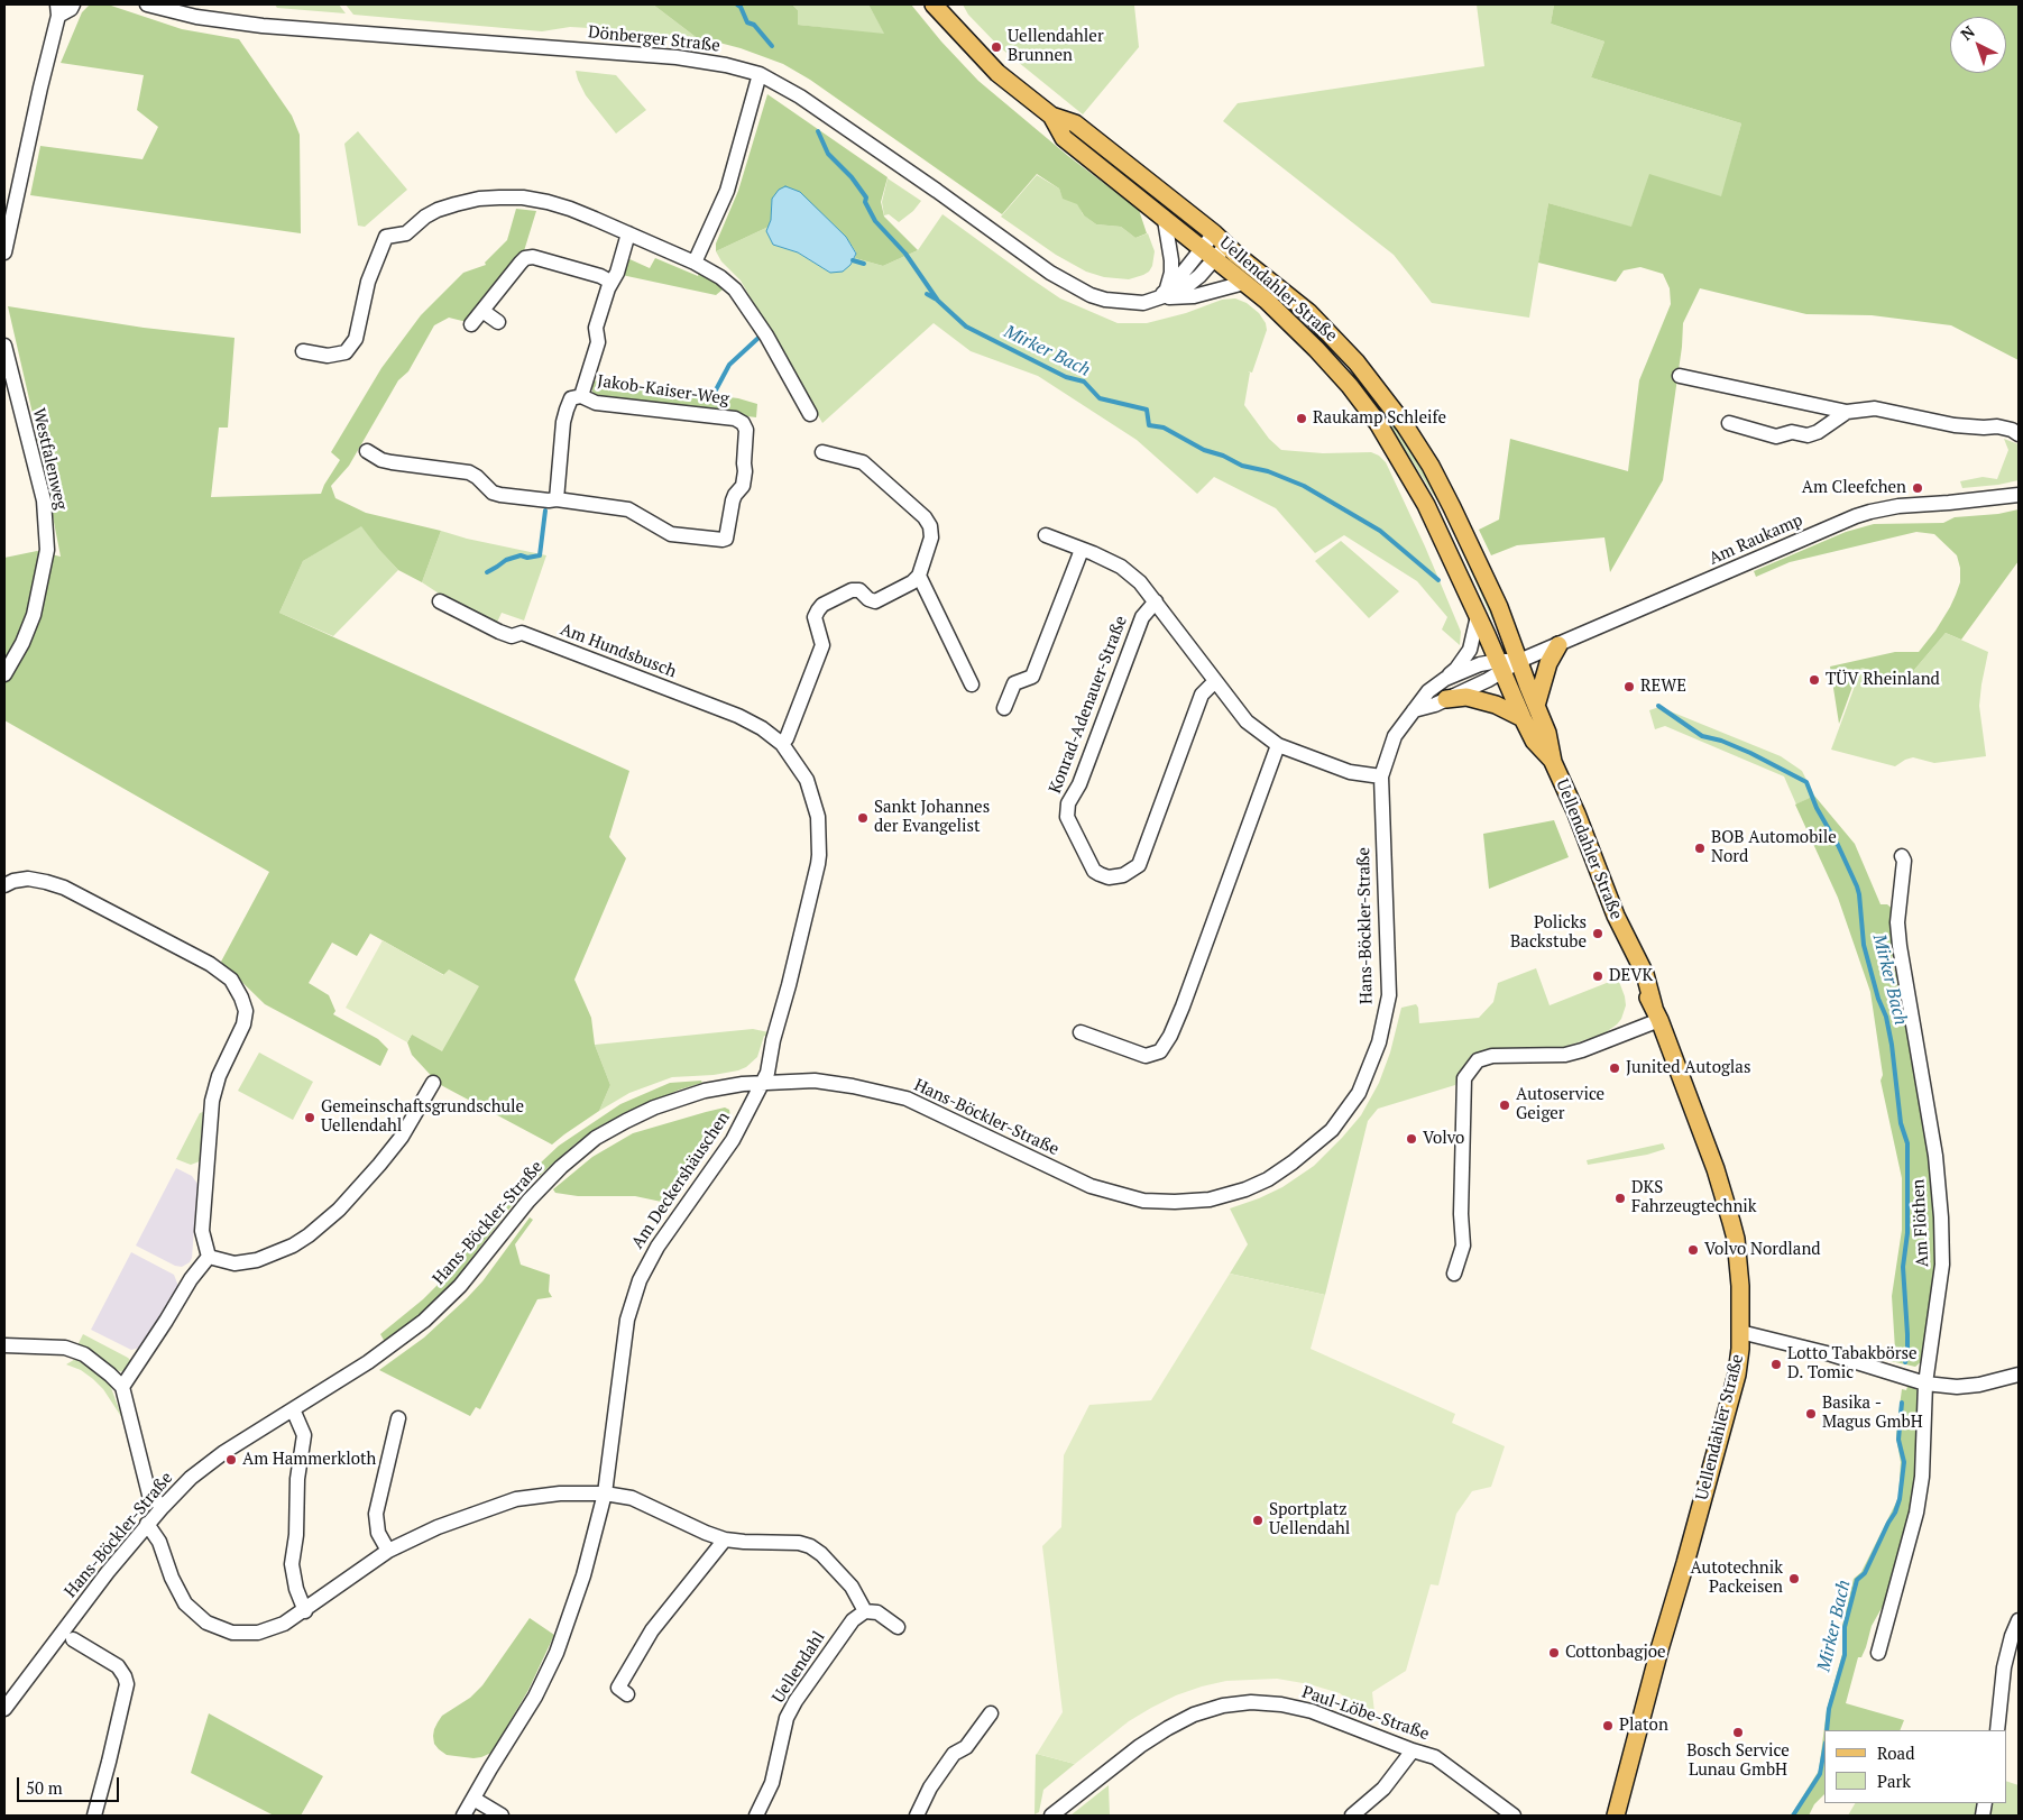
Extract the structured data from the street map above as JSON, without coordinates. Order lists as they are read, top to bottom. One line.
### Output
{"streets":{"main road":["Uellendahler Straße"],"street":["Dönberger Straße","Jakob-Kaiser-Weg","Westfalenweg","Am Raukamp","Am Hundsbusch","Konrad-Adenauer-Straße","Hans-Böckler-Straße","Am Deckershäuschen","Am Flöthen","Uellendahl","Paul-Löbe-Straße"]},"crossings":[["Dönberger Straße","Uellendahler Straße"],["Uellendahler Straße","Am Raukamp"],["Uellendahler Straße","Hans-Böckler-Straße"],["Am Raukamp","Hans-Böckler-Straße"],["Am Hundsbusch","Am Deckershäuschen"],["Hans-Böckler-Straße","Am Deckershäuschen"]],"water":["Mirker Bach"],"places":["Uellendahler Brunnen","Raukamp Schleife","Am Cleefchen","TÜV Rheinland","REWE","Sankt Johannes der Evangelist","BOB Automobile Nord","Policks Backstube","DEVK","Junited Autoglas","Autoservice Geiger","Gemeinschaftsgrundschule Uellendahl","Volvo","DKS Fahrzeugtechnik","Volvo Nordland","Lotto Tabakbörse D. Tomic","Basika - Magus GmbH","Am Hammerkloth","Sportplatz Uellendahl","Autotechnik Packeisen","Cottonbagjoe","Platon","Bosch Service Lunau GmbH"],"legend":["Road","Park"],"scale_bar":"50 m","north":"top left"}
